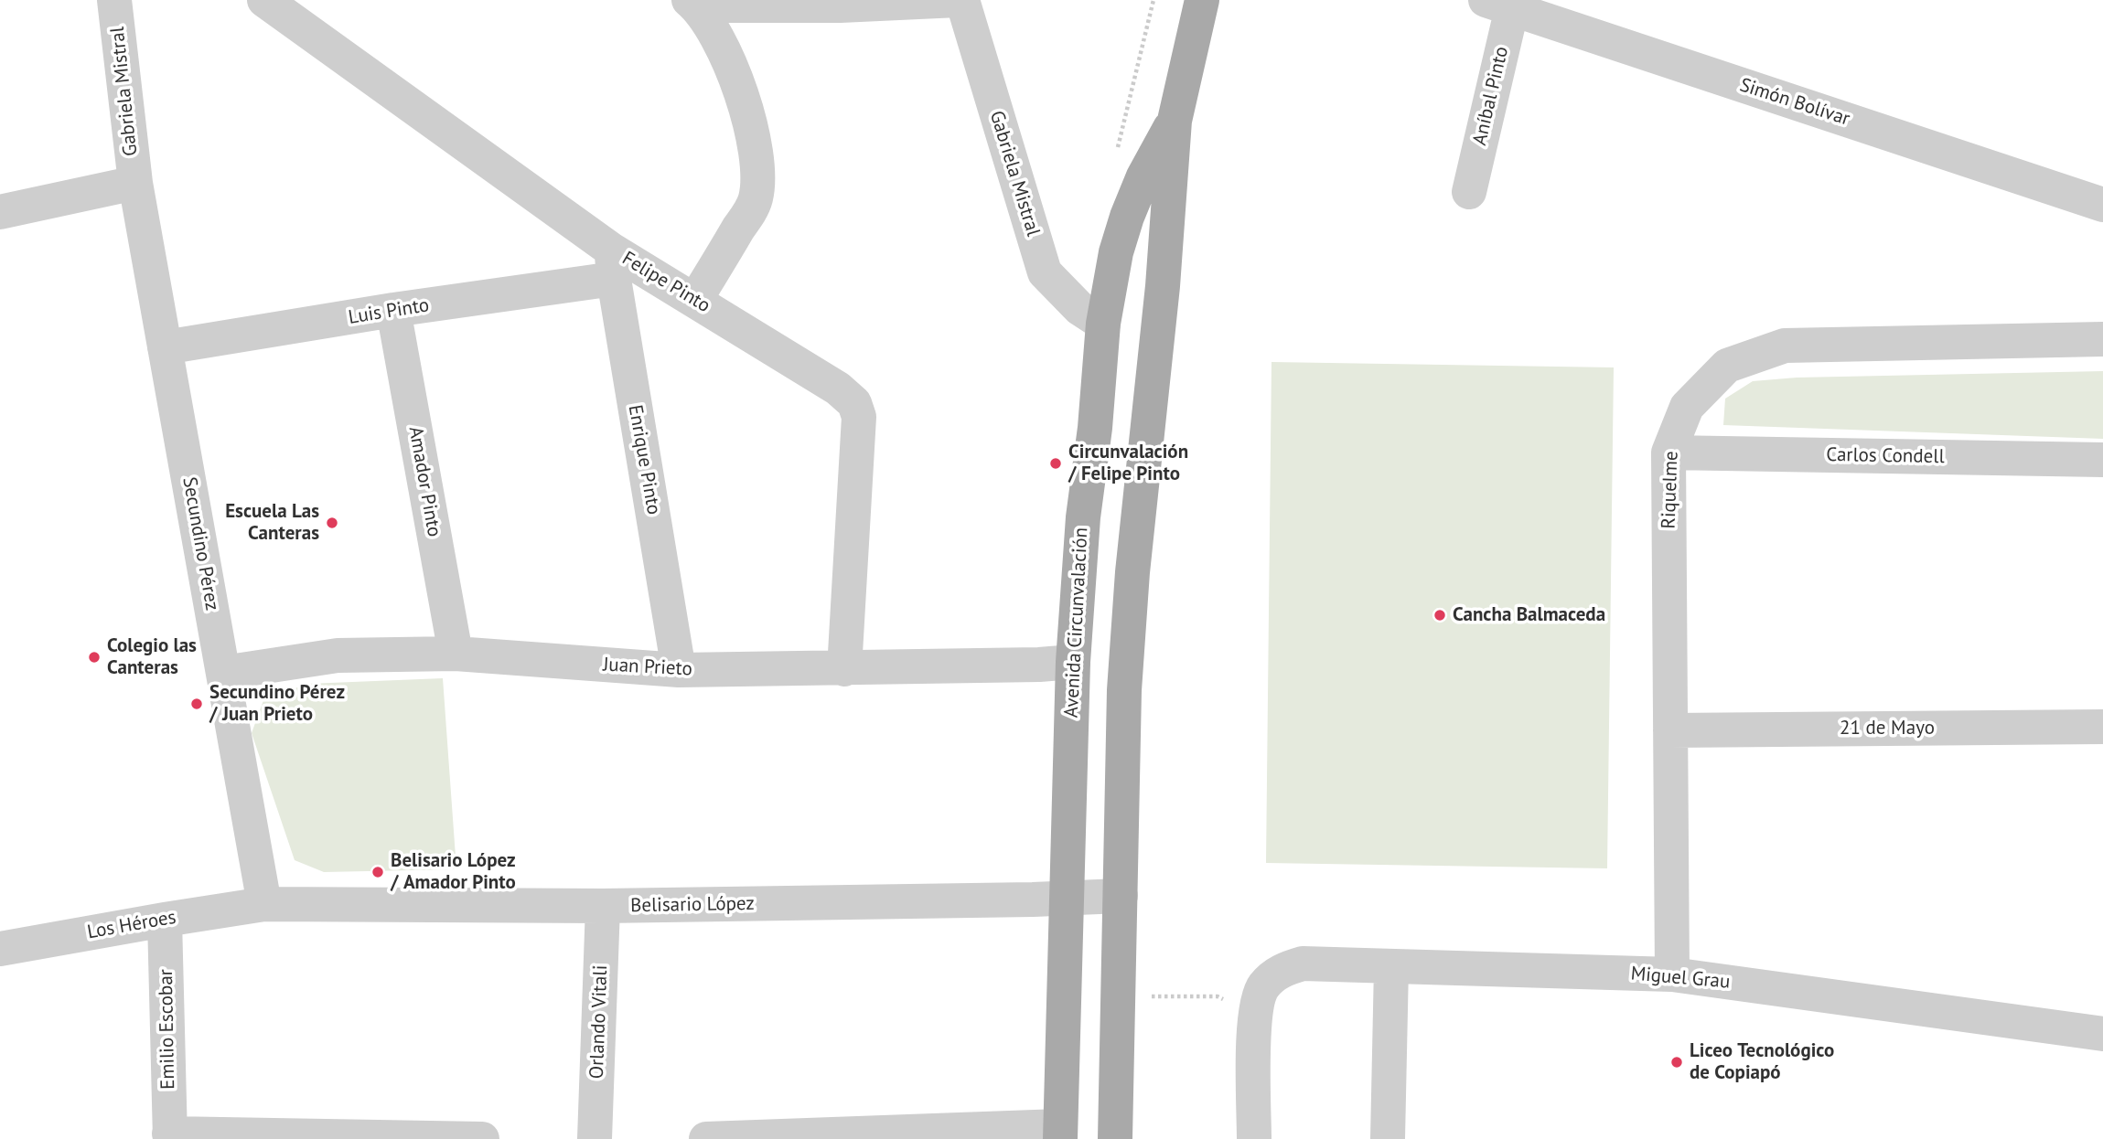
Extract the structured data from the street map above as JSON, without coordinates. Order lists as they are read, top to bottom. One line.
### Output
{"streets":{"main road":["Avenida Circunvalación"],"street":["Gabriela Mistral","Aníbal Pinto","Simón Bolívar","Felipe Pinto","Luis Pinto","Carlos Condell","Enrique Pinto","Amador Pinto","Riquelme","Secundino Pérez","Juan Prieto","21 de Mayo","Belisario López","Los Héroes","Miguel Grau","Orlando Vitali","Emilio Escobar"]},"crossings":[["Gabriela Mistral","Secundino Pérez"],["Gabriela Mistral","Avenida Circunvalación"],["Aníbal Pinto","Simón Bolívar"],["Felipe Pinto","Luis Pinto"],["Felipe Pinto","Enrique Pinto"],["Felipe Pinto","Juan Prieto"],["Luis Pinto","Enrique Pinto"],["Luis Pinto","Amador Pinto"],["Luis Pinto","Secundino Pérez"],["Carlos Condell","Riquelme"],["Enrique Pinto","Juan Prieto"],["Amador Pinto","Juan Prieto"],["Riquelme","21 de Mayo"],["Riquelme","Miguel Grau"],["Secundino Pérez","Juan Prieto"],["Secundino Pérez","Belisario López"],["Secundino Pérez","Los Héroes"],["Avenida Circunvalación","Juan Prieto"],["Avenida Circunvalación","Belisario López"],["Belisario López","Los Héroes"],["Belisario López","Orlando Vitali"],["Los Héroes","Emilio Escobar"]],"places":["Circunvalación / Felipe Pinto","Escuela Las Canteras","Cancha Balmaceda","Colegio las Canteras","Secundino Pérez / Juan Prieto","Belisario López / Amador Pinto","Liceo Tecnológico de Copiapó"]}
